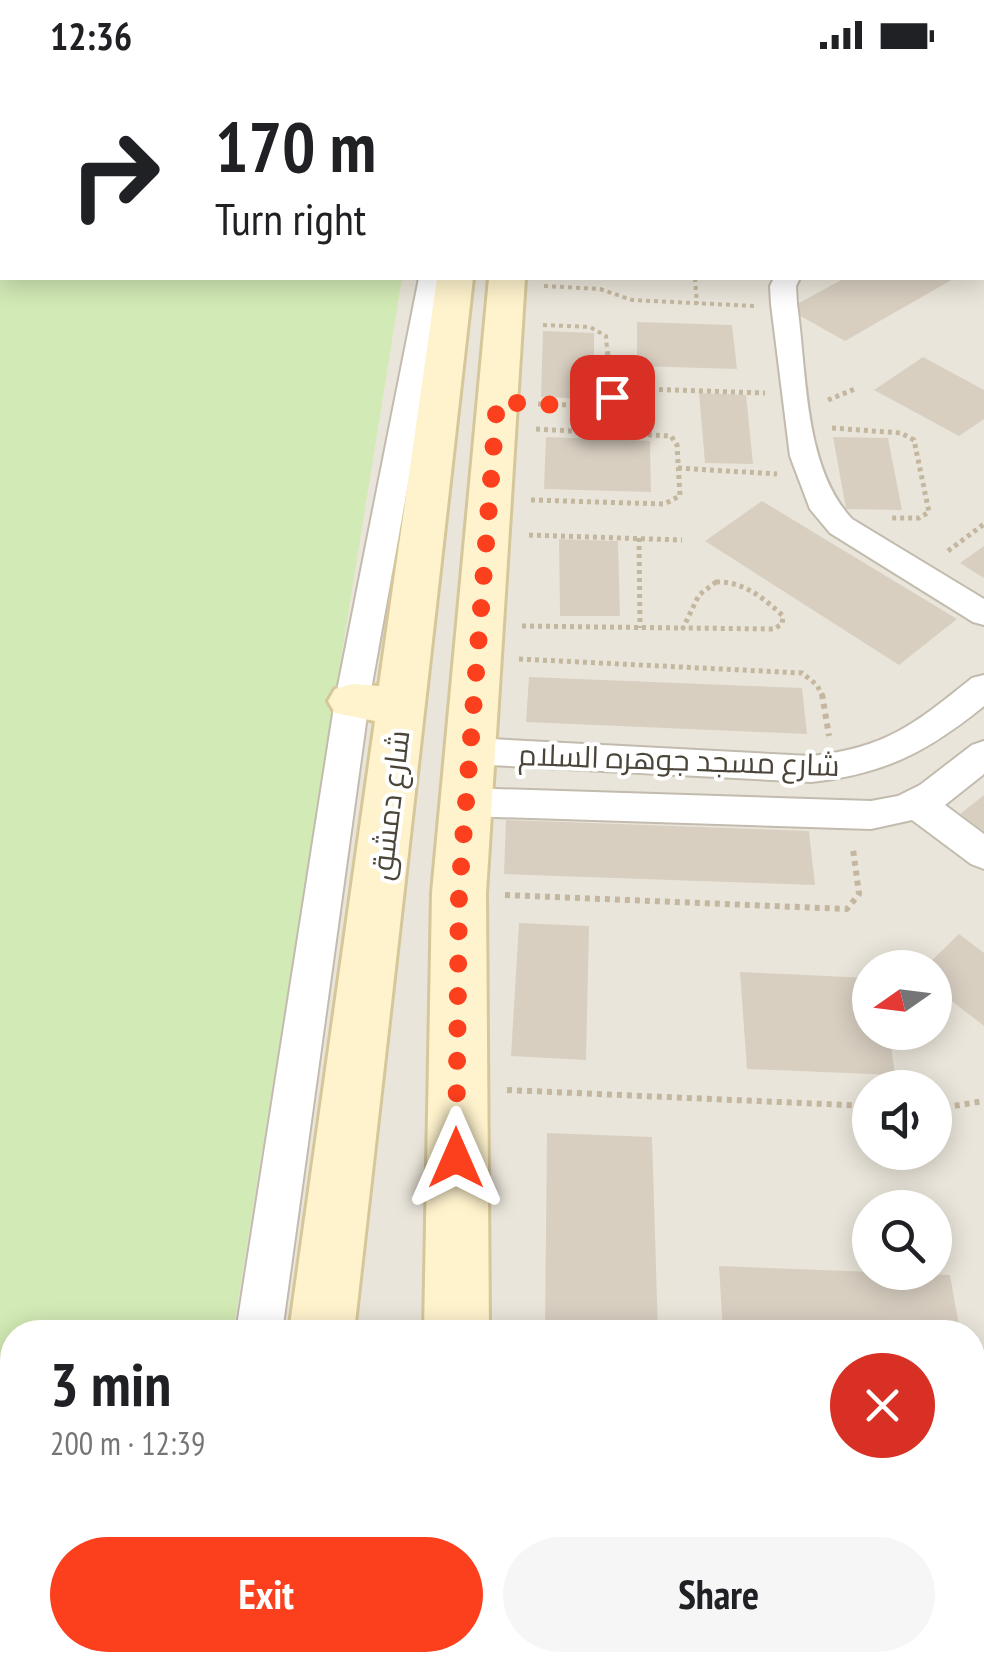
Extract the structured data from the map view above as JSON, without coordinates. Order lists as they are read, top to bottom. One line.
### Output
{"streets":{"street":["شارع مسجد جوهره السلام","شارع دمشق"]},"north":"left","page":{"status":"12:36","turn":["170 m","Turn right"],"heading":["3 min","200 m · 12:39"],"buttons":["Exit","Share"]}}
